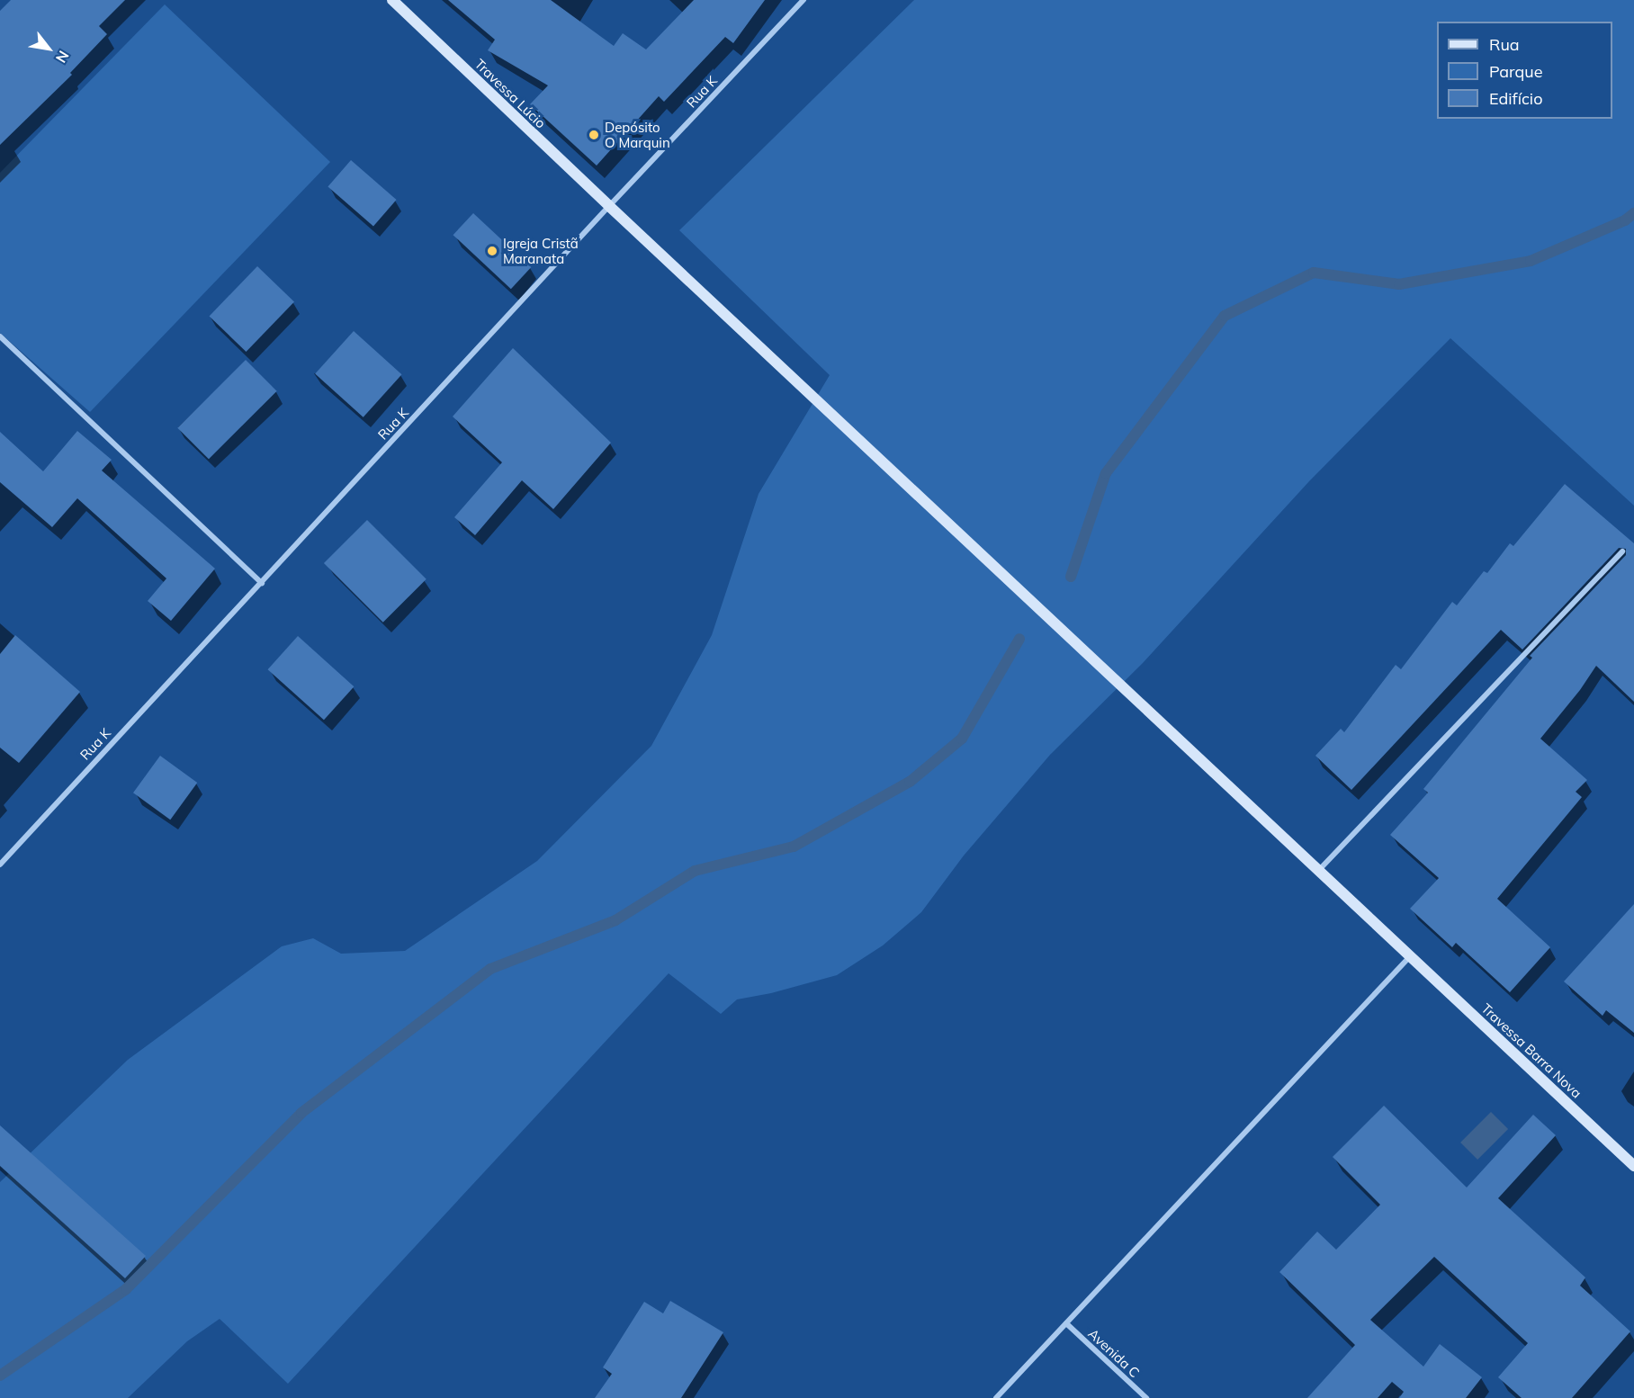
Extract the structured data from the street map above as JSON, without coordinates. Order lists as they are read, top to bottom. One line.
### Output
{"streets":{"street":["Rua K","Travessa Lúcio","Travessa Barra Nova","Avenida C"]},"crossings":[["Rua K","Travessa Lúcio"],["Travessa Lúcio","Travessa Barra Nova"]],"places":["Depósito O Marquin","Igreja Cristã Maranata"],"legend":["Rua","Parque","Edifício"],"north":"bottom right"}
